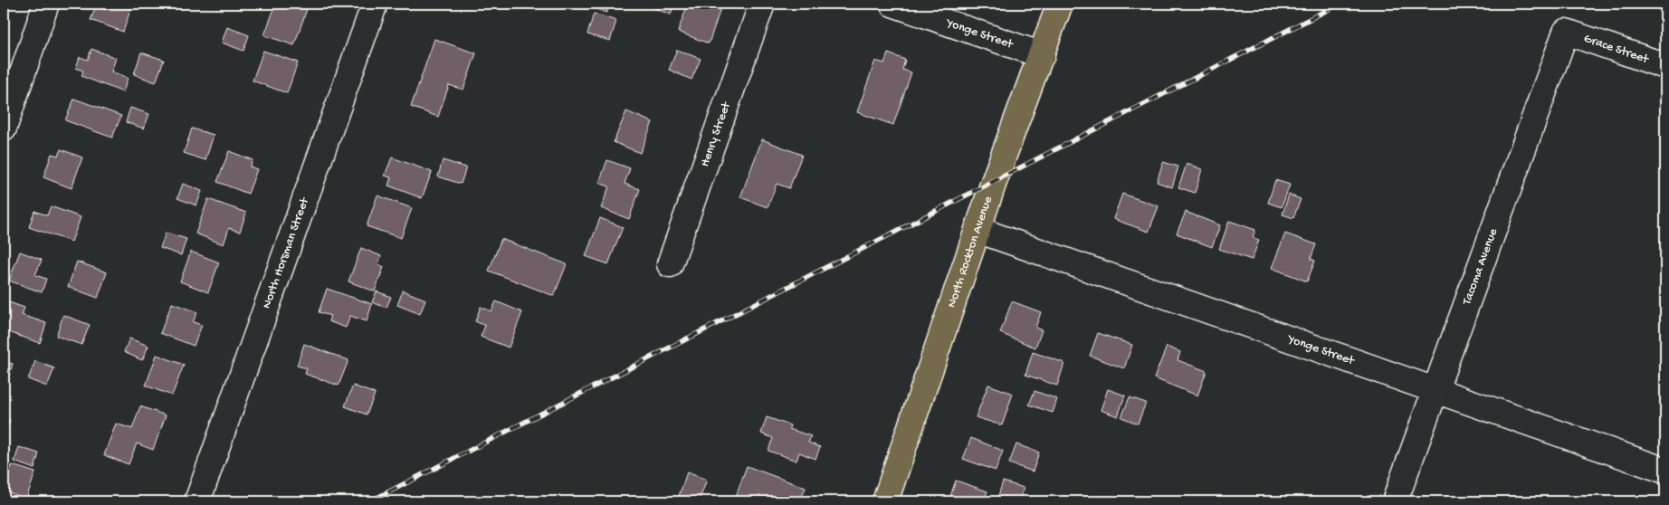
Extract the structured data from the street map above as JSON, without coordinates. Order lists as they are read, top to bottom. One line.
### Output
{"streets":{"main road":["North Rockton Avenue"],"street":["Yonge Street","Grace Street","Henry Street","North Horsman Street","Tacoma Avenue"]},"crossings":[["Yonge Street","North Rockton Avenue"],["Yonge Street","Tacoma Avenue"],["Grace Street","Tacoma Avenue"]]}
